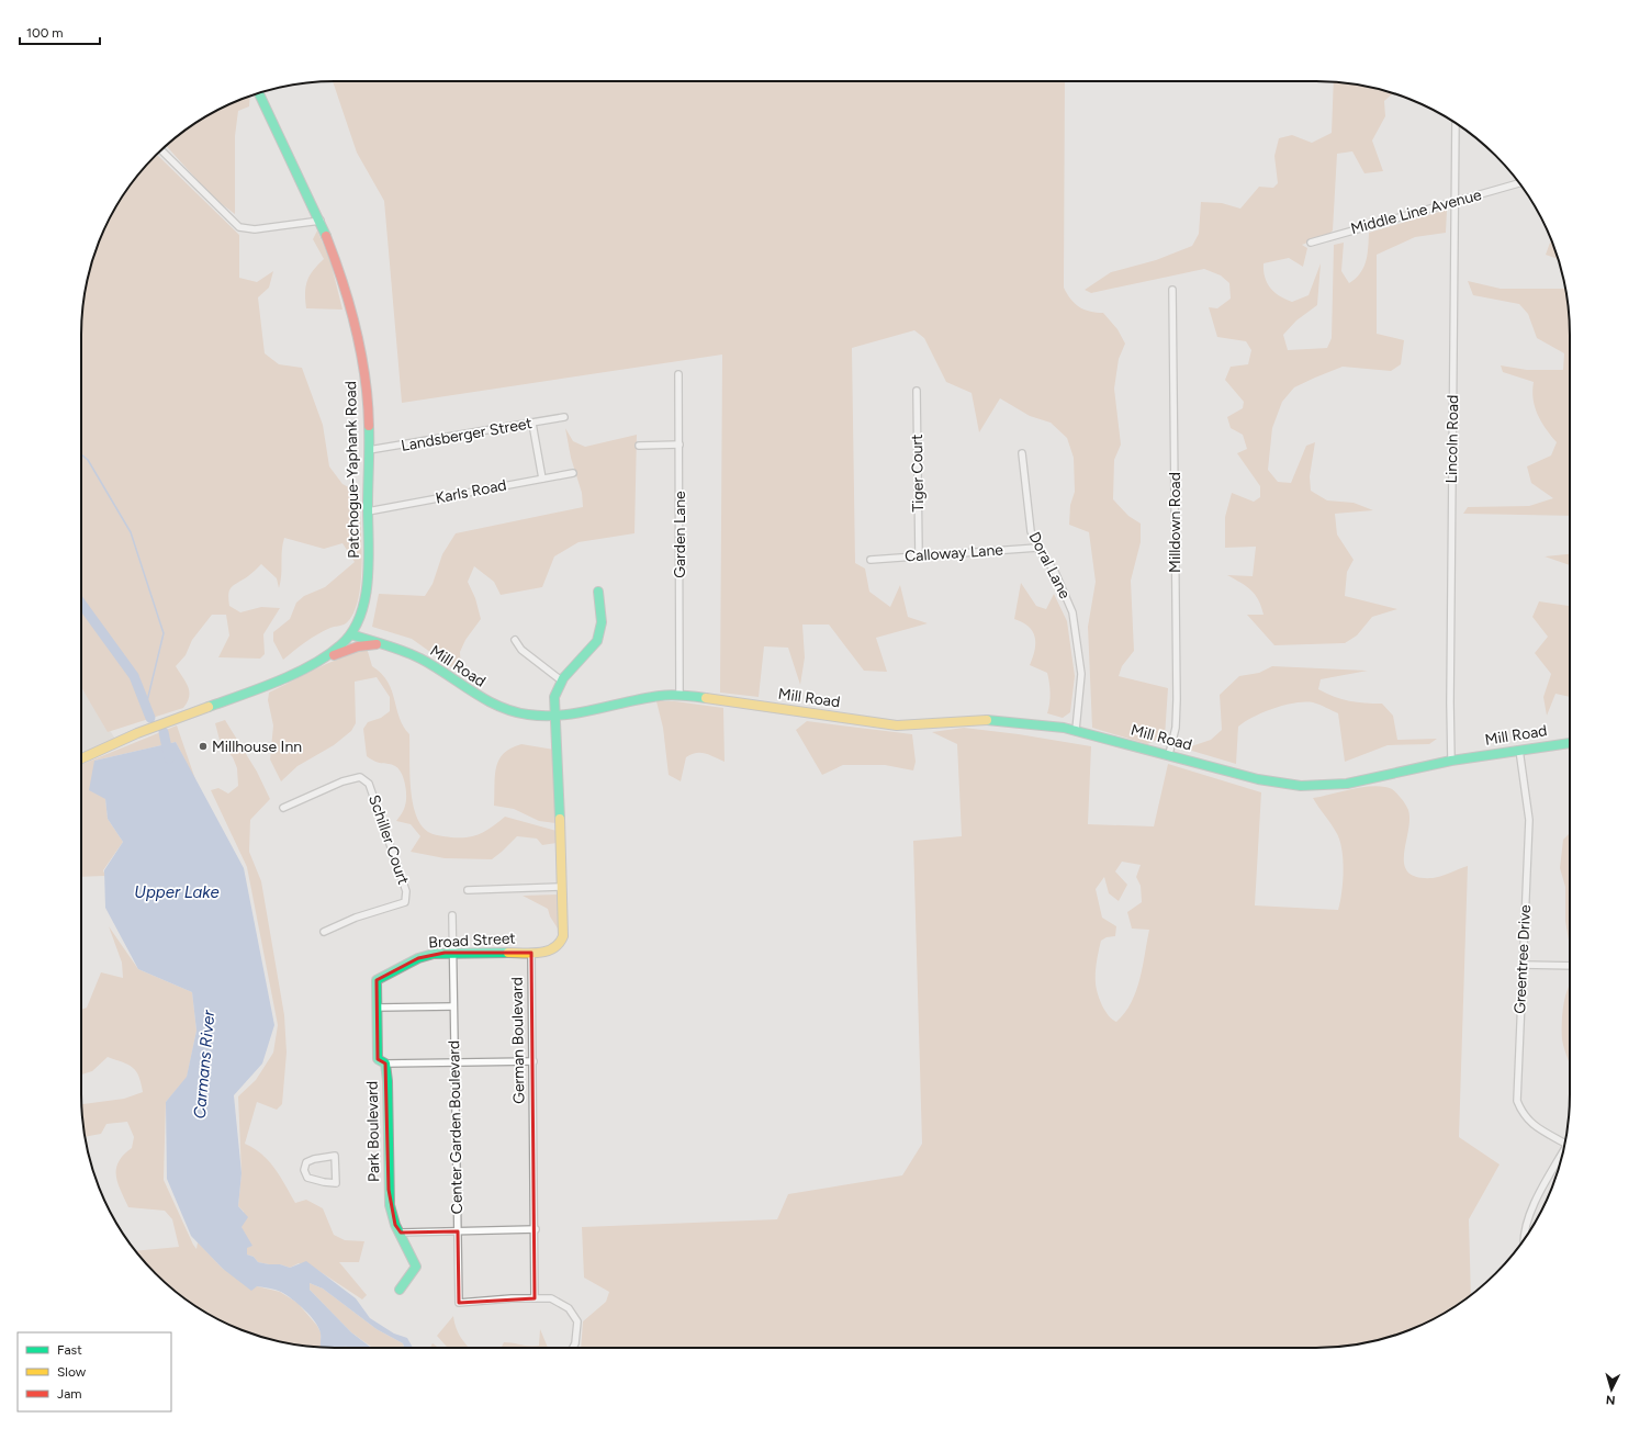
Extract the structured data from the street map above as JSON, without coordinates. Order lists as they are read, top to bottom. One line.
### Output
{"streets":{"main road":["Patchogue-Yaphank Road","Mill Road","Broad Street","Park Boulevard"],"street":["Middle Line Avenue","Landsberger Street","Lincoln Road","Tiger Court","Karls Road","Milldown Road","Garden Lane","Calloway Lane","Doral Lane","Schiller Court","Greentree Drive","German Boulevard","Center Garden Boulevard"]},"crossings":[["Middle Line Avenue","Lincoln Road"],["Landsberger Street","Patchogue-Yaphank Road"],["Lincoln Road","Mill Road"],["Patchogue-Yaphank Road","Karls Road"],["Patchogue-Yaphank Road","Mill Road"],["Tiger Court","Calloway Lane"],["Milldown Road","Mill Road"],["Garden Lane","Mill Road"],["Calloway Lane","Doral Lane"],["Doral Lane","Mill Road"],["Mill Road","Greentree Drive"],["Broad Street","German Boulevard"],["Broad Street","Center Garden Boulevard"],["Broad Street","Park Boulevard"],["German Boulevard","Center Garden Boulevard"]],"water":["Upper Lake","Carmans River"],"places":["Millhouse Inn"],"legend":["Fast","Slow","Jam"],"scale_bar":"100 m","north":"bottom"}
